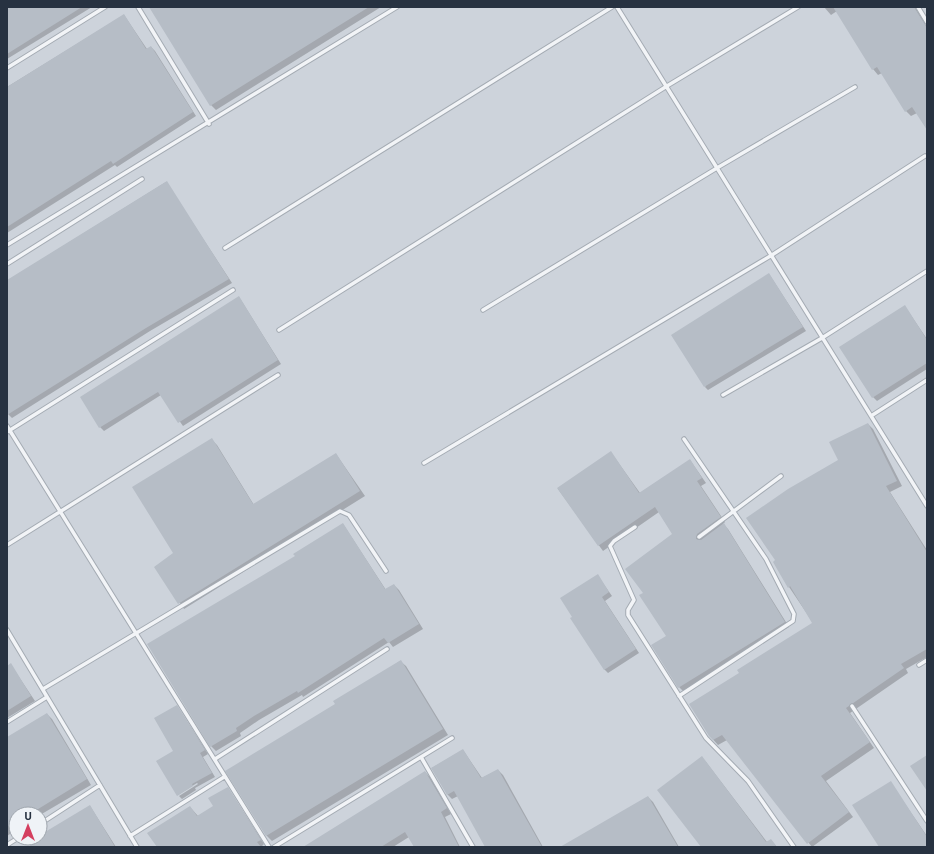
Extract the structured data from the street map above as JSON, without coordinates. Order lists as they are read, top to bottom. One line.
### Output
{"north":"top"}
